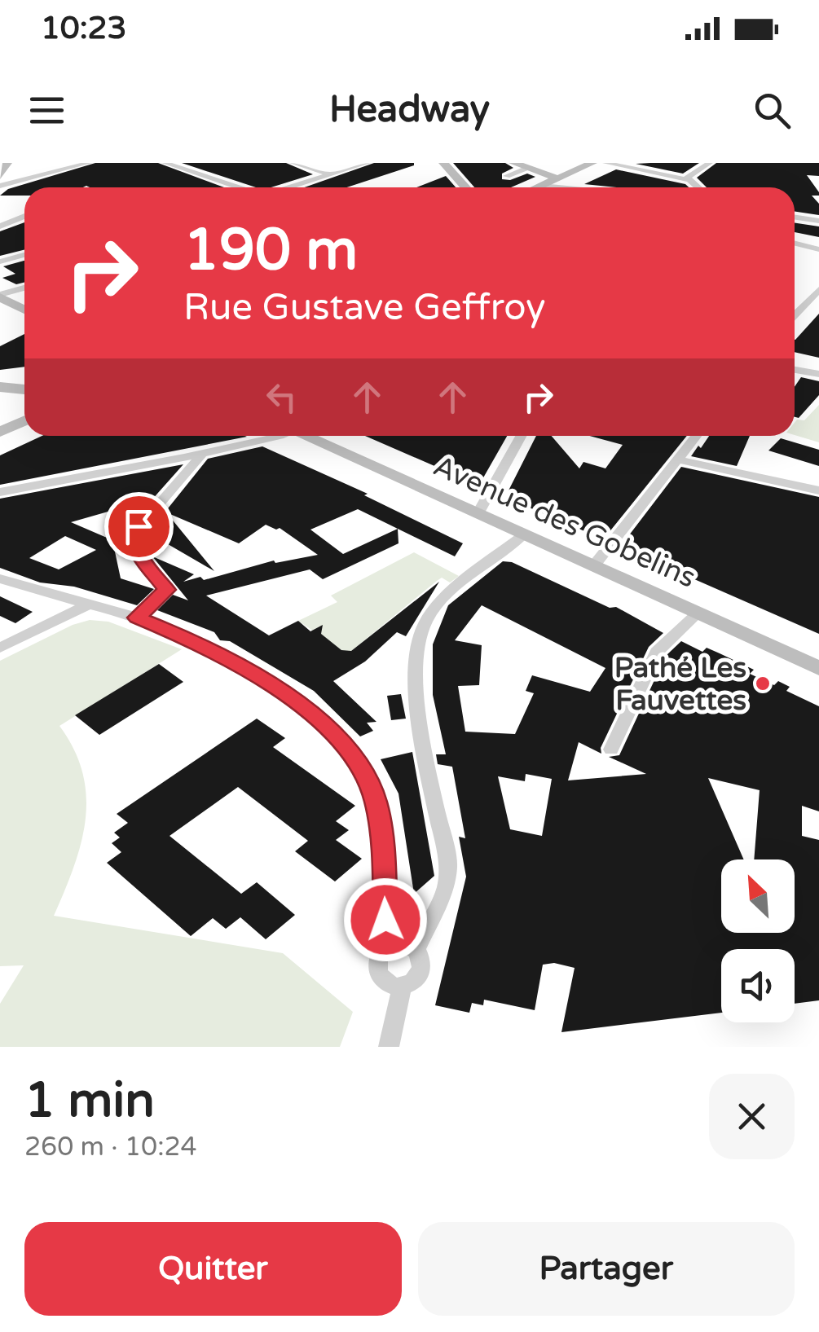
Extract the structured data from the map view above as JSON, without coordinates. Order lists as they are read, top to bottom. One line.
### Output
{"streets":{"main road":["Avenue des Gobelins"]},"places":["Pathé Les Fauvettes"],"north":"top left","page":{"status":"10:23","header":"Headway","turn":["190 m","Rue Gustave Geffroy"],"heading":["1 min","260 m · 10:24"],"buttons":["Quitter","Partager"]}}
